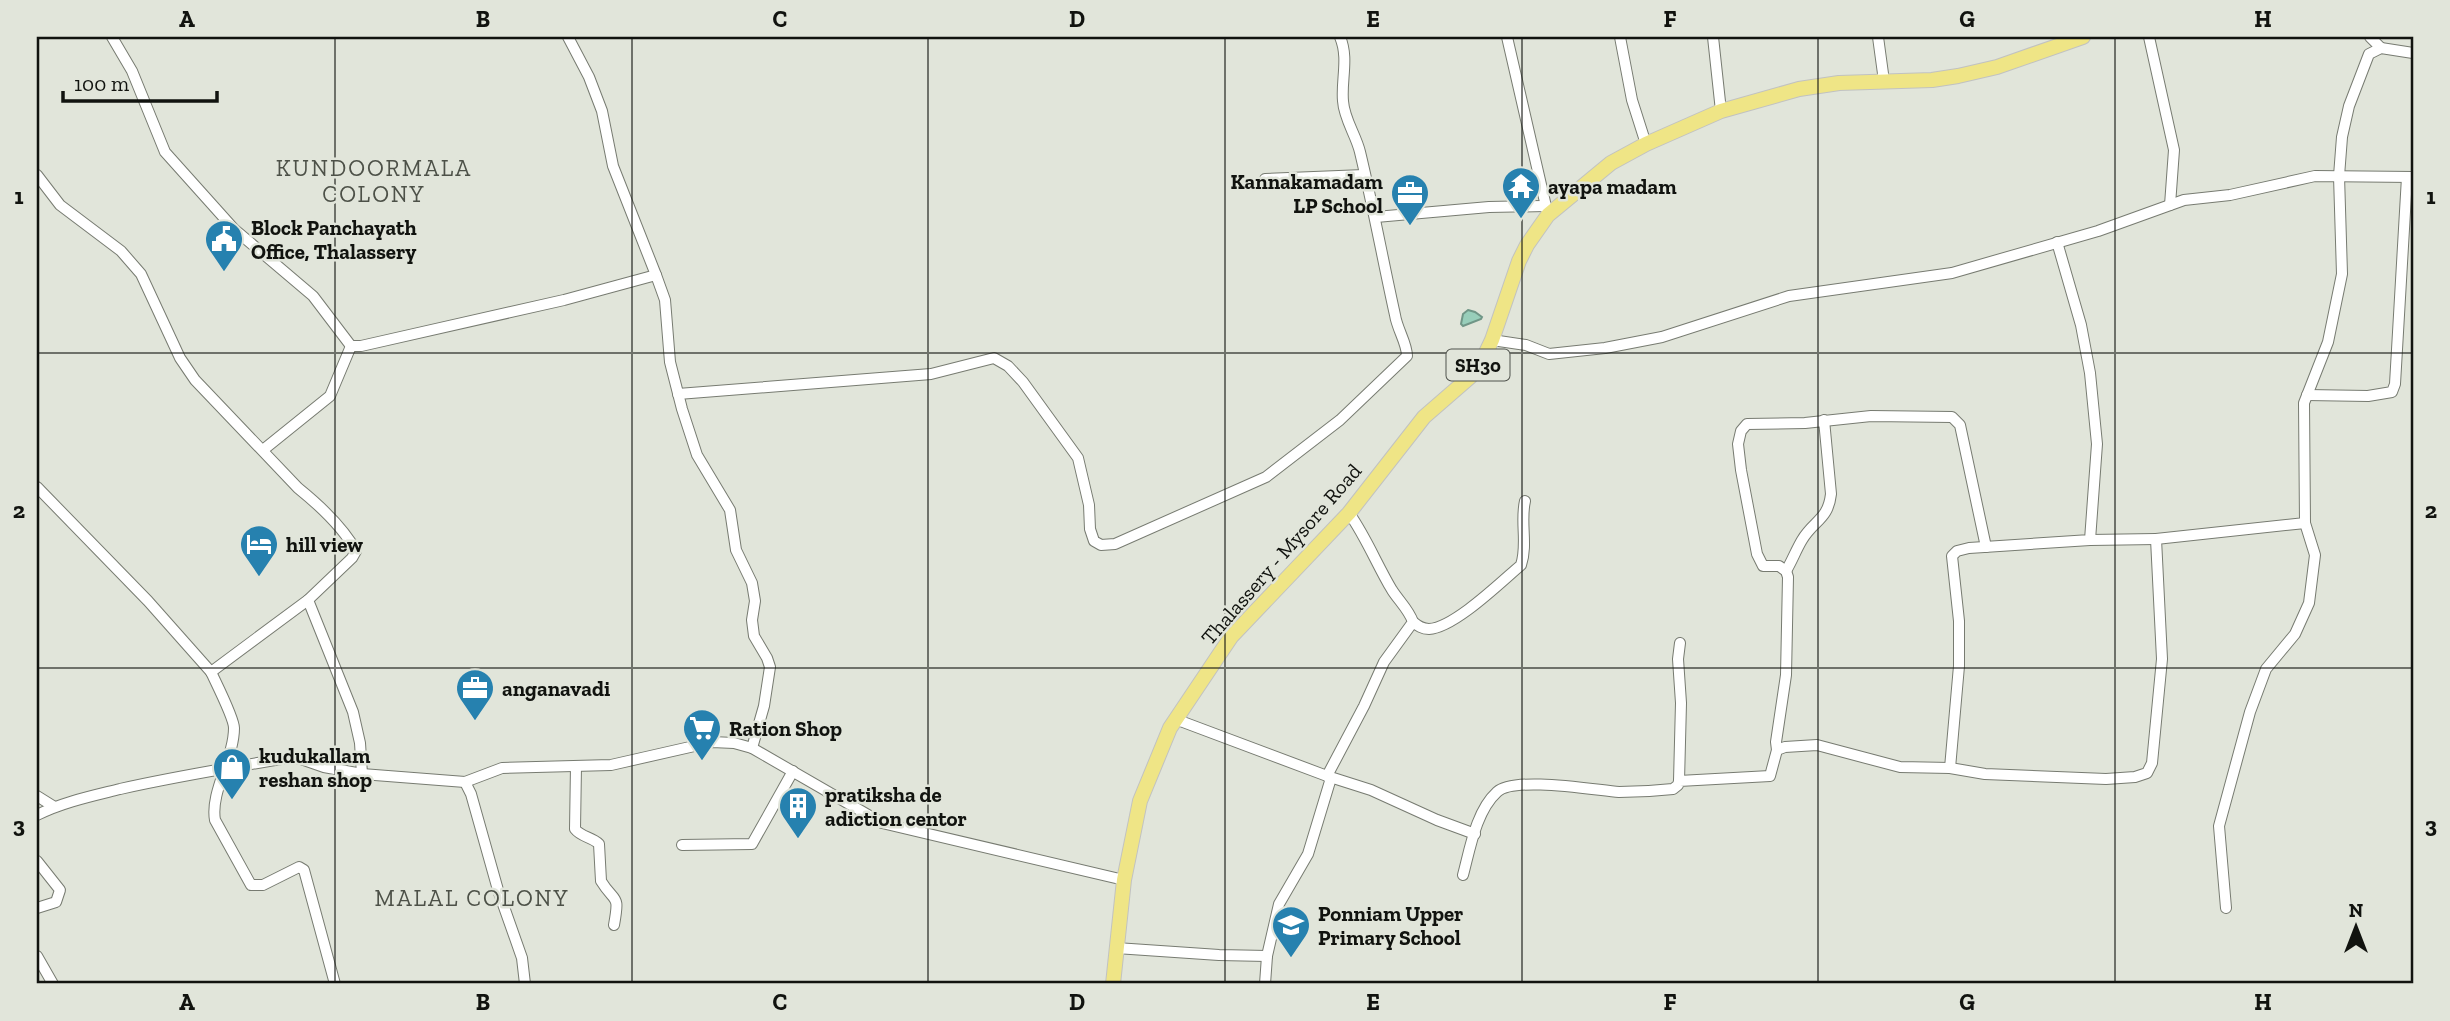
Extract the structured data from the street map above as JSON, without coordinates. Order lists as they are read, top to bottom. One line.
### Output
{"streets":{"main road":["SH30","Thalassery - Mysore Road"]},"districts":["KUNDOORMALA COLONY","MALAL COLONY"],"places":{"temple":["ayapa madam"],"office":["Kannakamadam LP School","anganavadi"],"public building":["Block Panchayath Office, Thalassery"],"hotel":["hill view"],"supermarket":["Ration Shop"],"shop":["kudukallam reshan shop"],"building":["pratiksha de adiction centor"],"school or university":["Ponniam Upper Primary School"]},"scale_bar":"100 m","north":"top","grid":{"columns":["A","B","C","D","E","F","G","H"],"rows":["1","2","3"]}}
